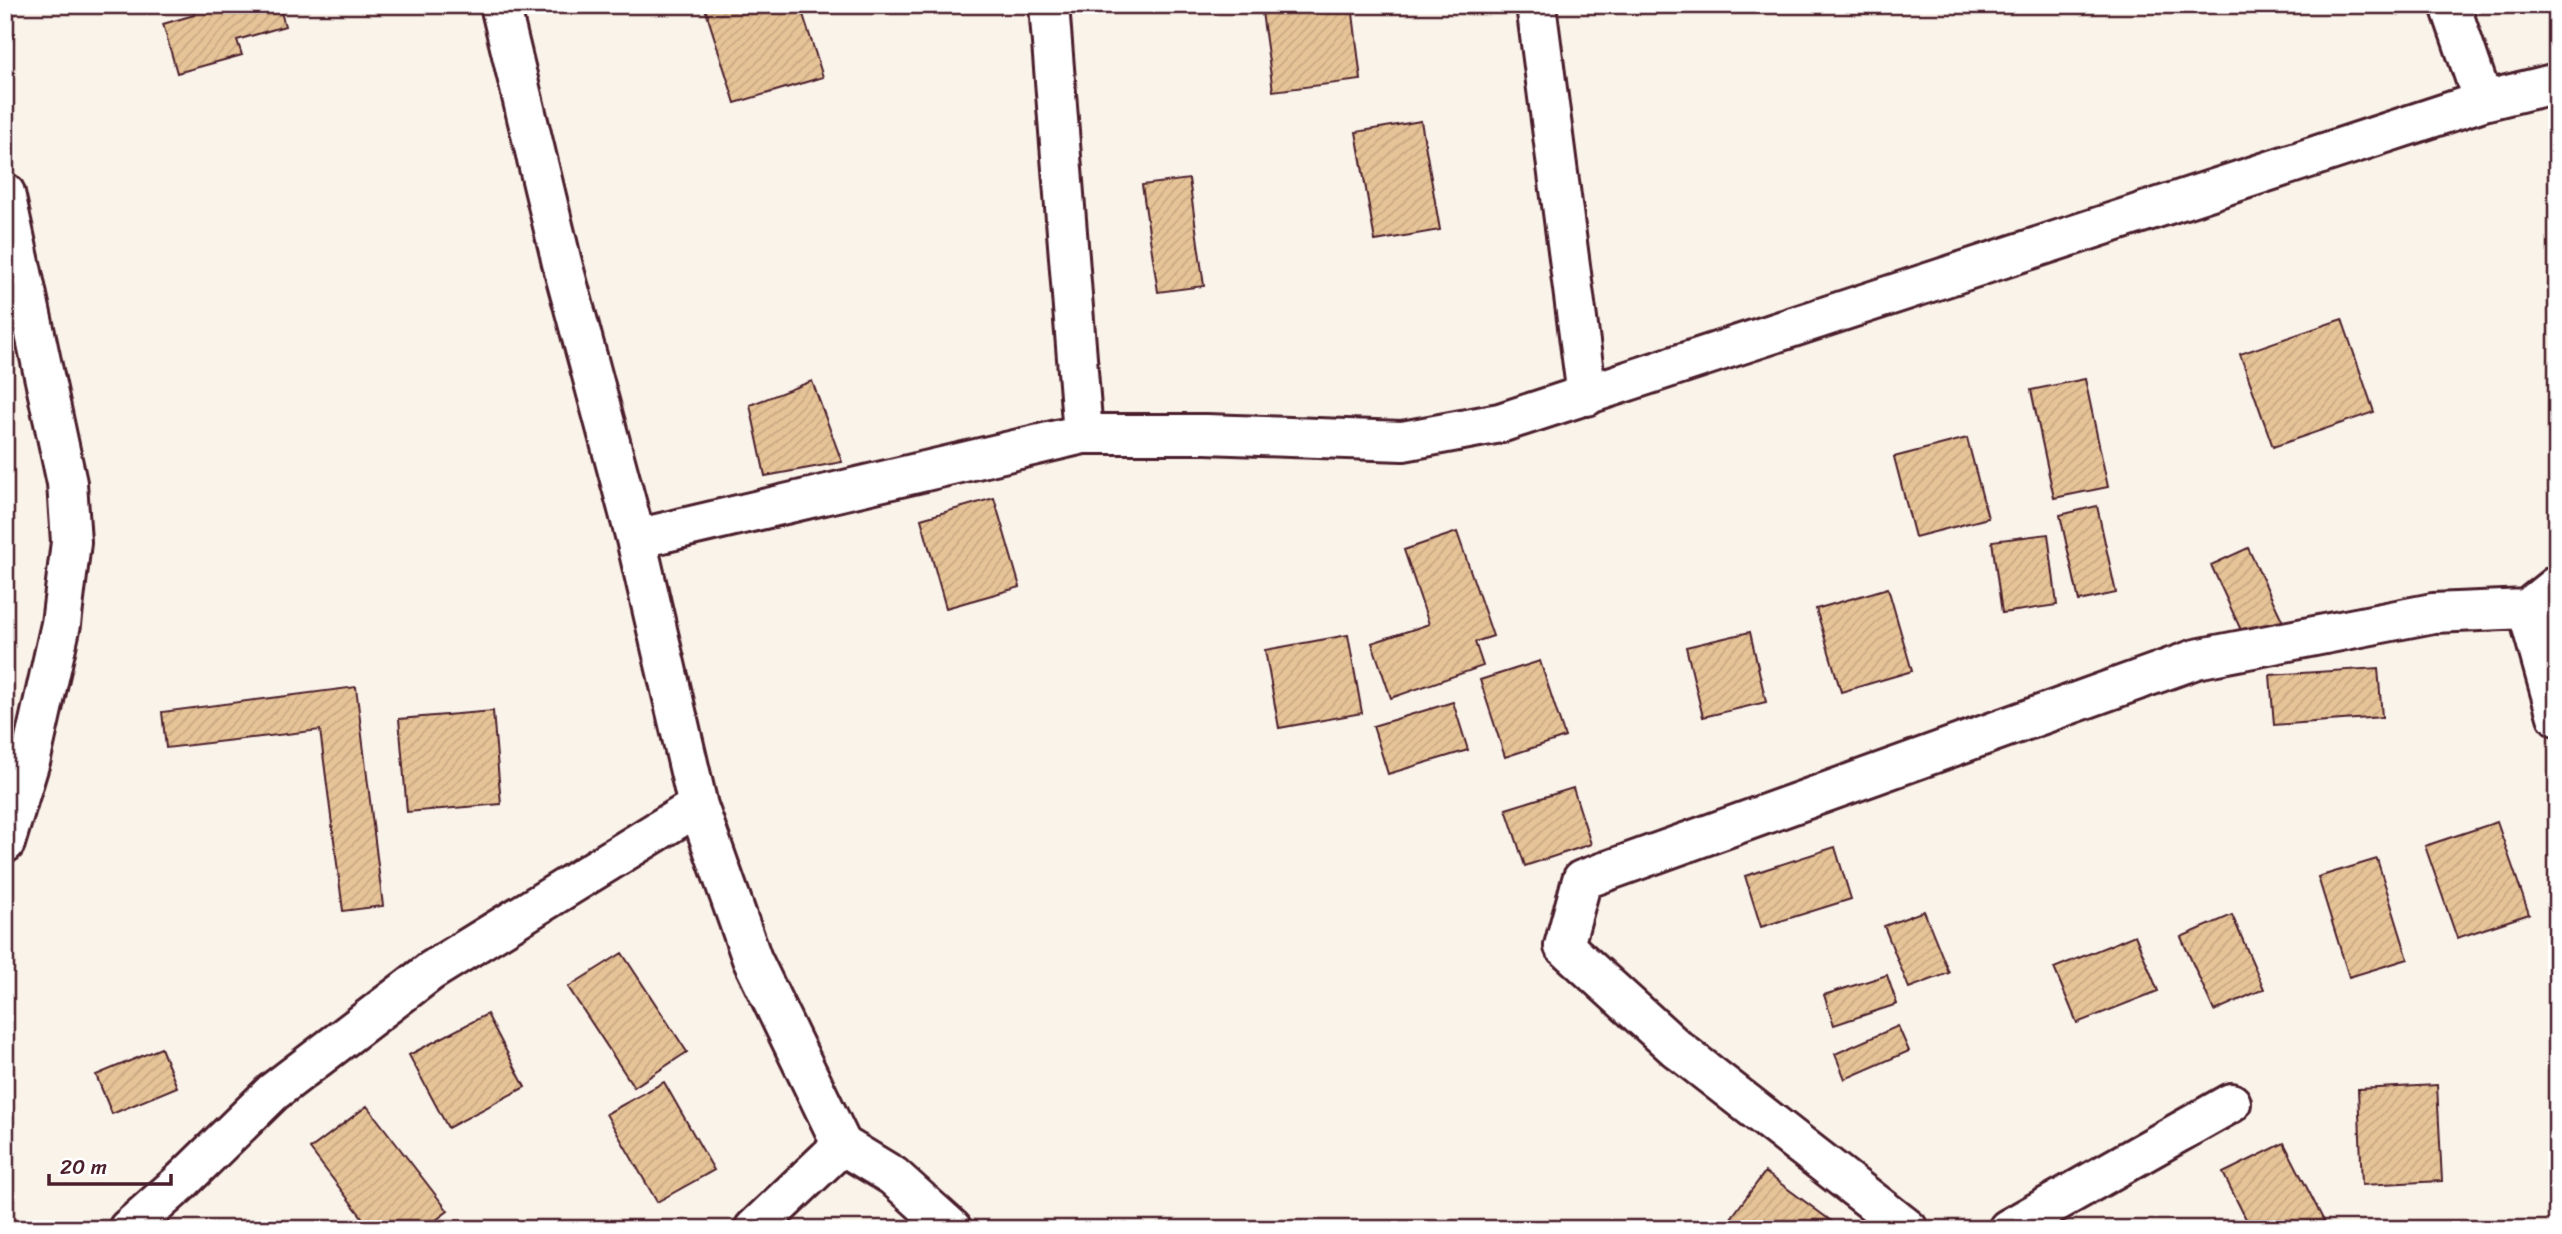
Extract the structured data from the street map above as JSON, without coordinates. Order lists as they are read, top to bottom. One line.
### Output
{"scale_bar":"20 m"}
